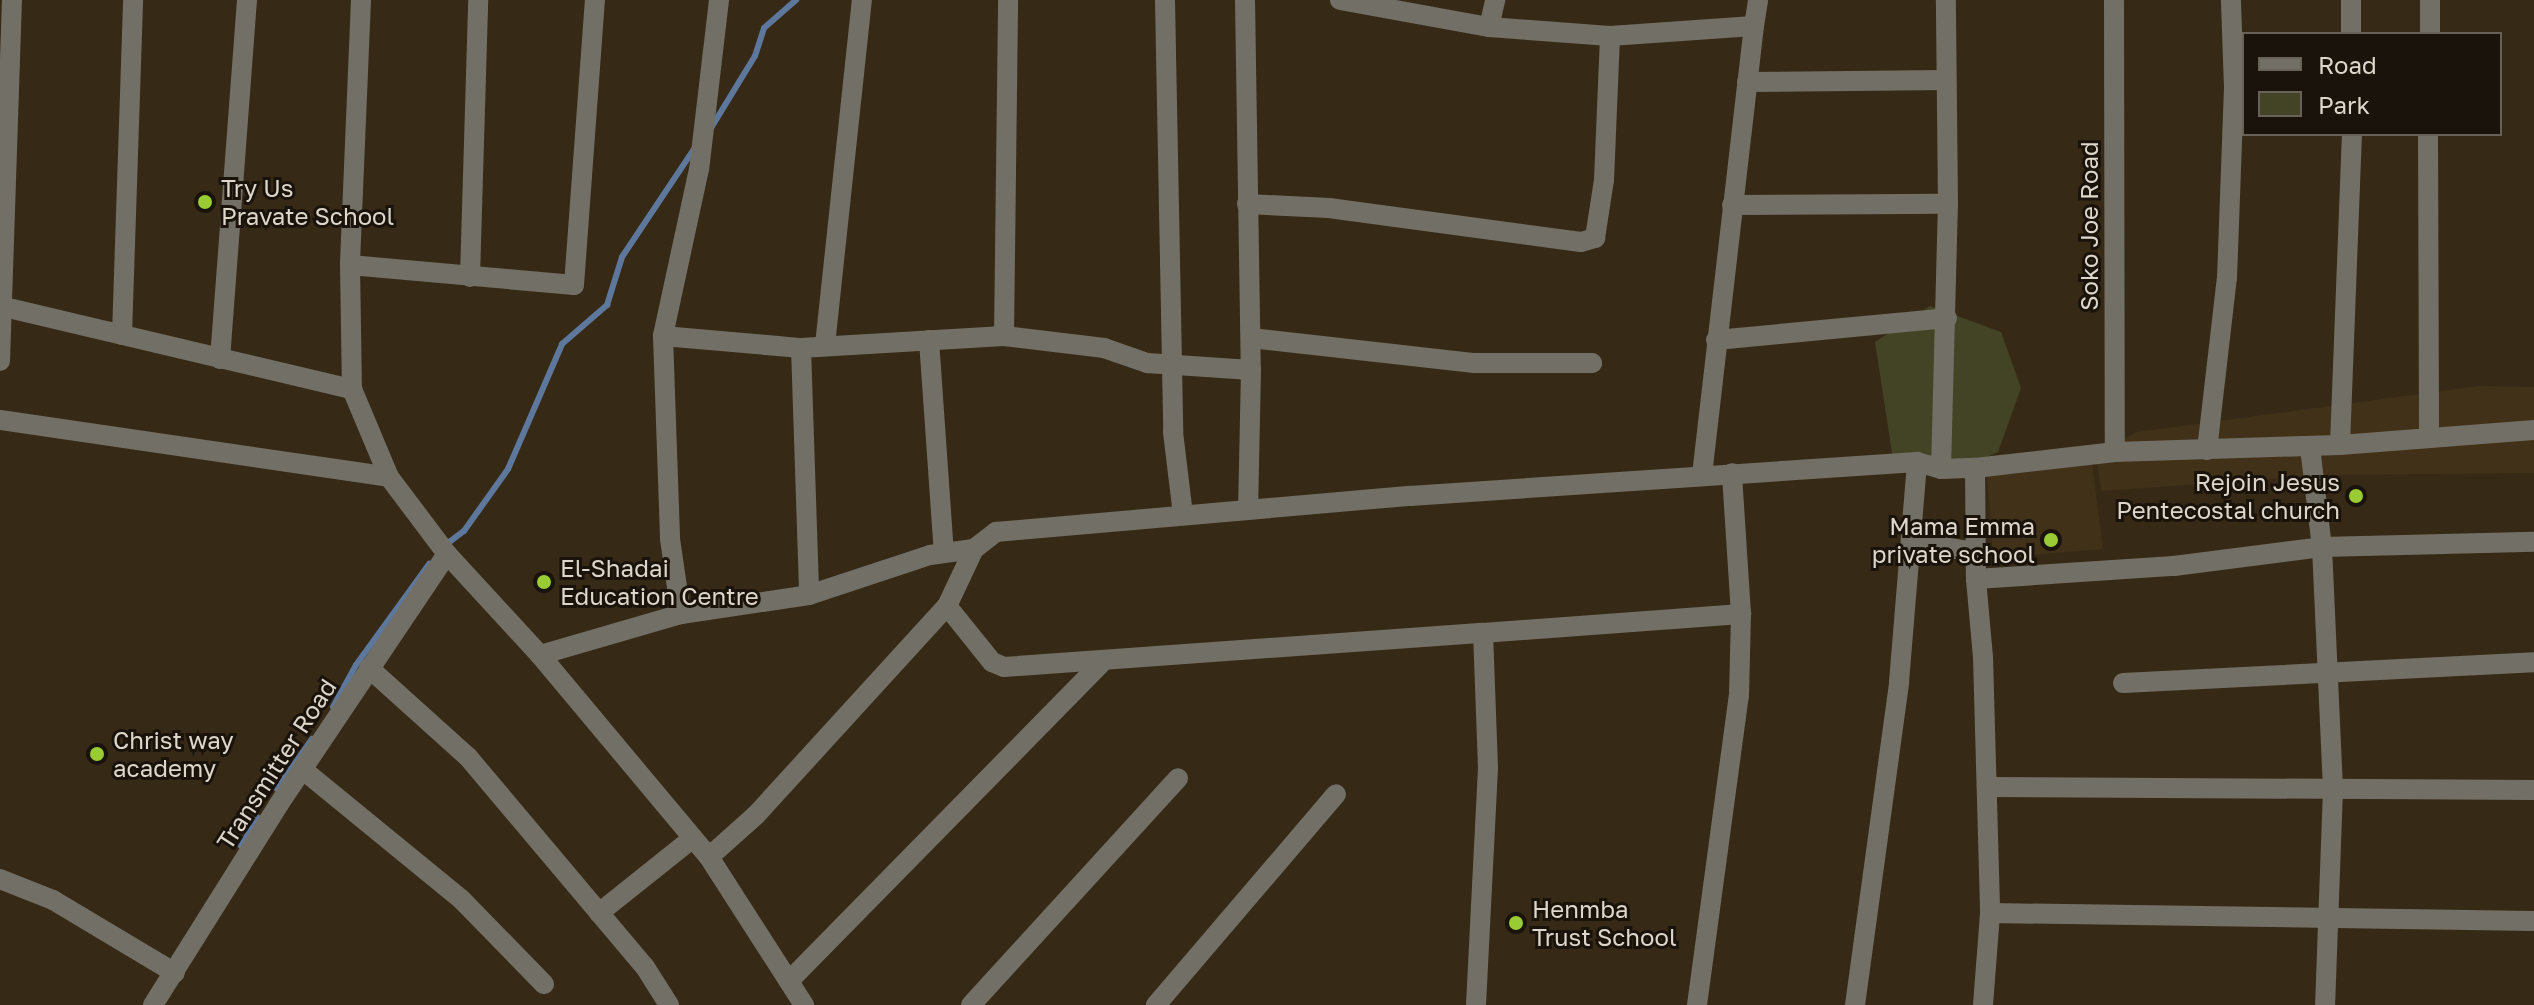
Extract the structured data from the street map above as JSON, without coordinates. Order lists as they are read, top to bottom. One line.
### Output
{"streets":{"street":["Soko Joe Road","Transmitter Road"]},"places":["Try Us Pravate School","Rejoin Jesus Pentecostal church","Mama Emma private school","El-Shadai Education Centre","Christ way academy","Henmba Trust School"],"legend":["Road","Park"]}
